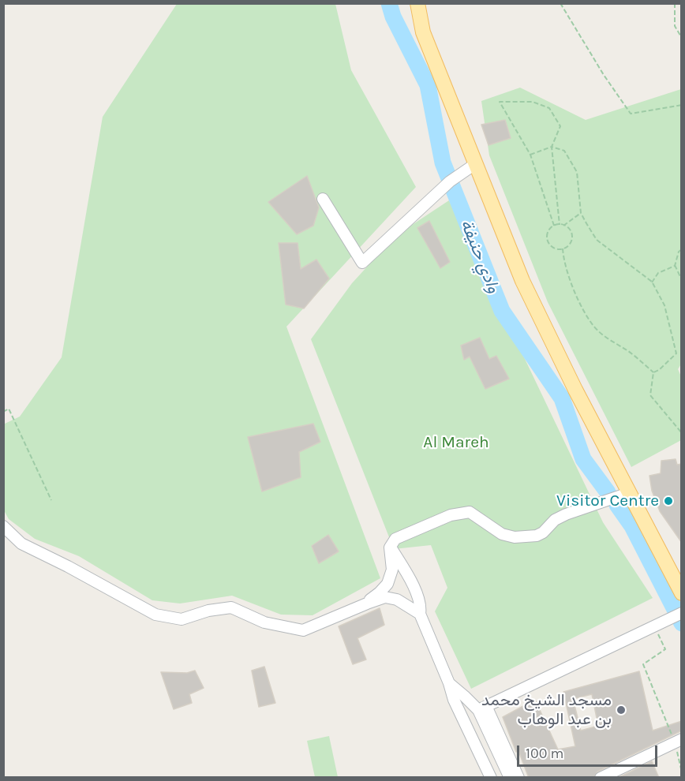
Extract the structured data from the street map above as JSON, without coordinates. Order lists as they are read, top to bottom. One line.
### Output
{"water":["وادي حنيفة"],"parks":["Al Mareh"],"places":["Visitor Centre","مسجد الشيخ محمد بن عبد الوهاب"],"scale_bar":"100 m"}
